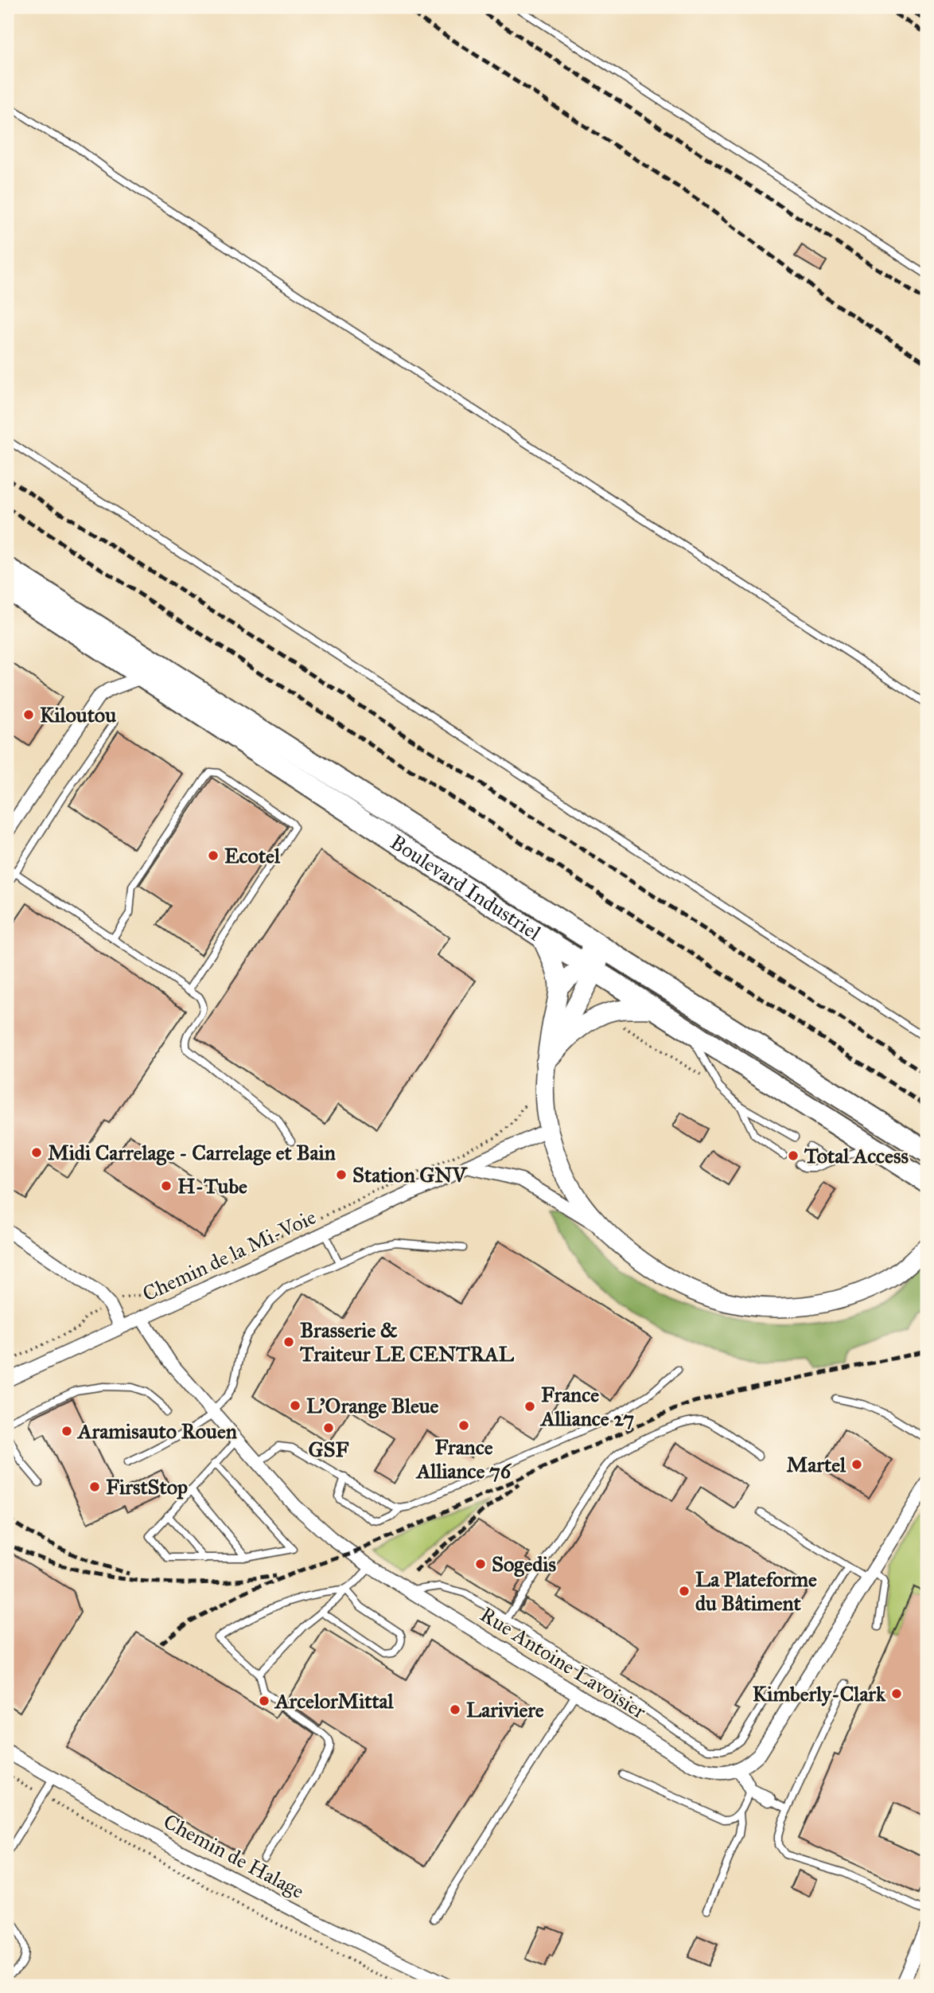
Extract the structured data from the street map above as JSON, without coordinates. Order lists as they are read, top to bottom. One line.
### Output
{"streets":{"main road":["Boulevard Industriel"],"street":["Chemin de la Mi-Voie","Rue Antoine Lavoisier","Chemin de Halage"]},"crossings":[["Chemin de la Mi-Voie","Rue Antoine Lavoisier"]],"places":["Kiloutou","Ecotel","Midi Carrelage - Carrelage et Bain","Total Access","Station GNV","H-Tube","Brasserie & Traiteur LE CENTRAL","L'Orange Bleue","France Alliance 27","France Alliance 76","GSF","Aramisauto Rouen","Martel","FirstStop","Sogedis","La Plateforme du Bâtiment","Kimberly-Clark","ArcelorMittal","Lariviere"]}
